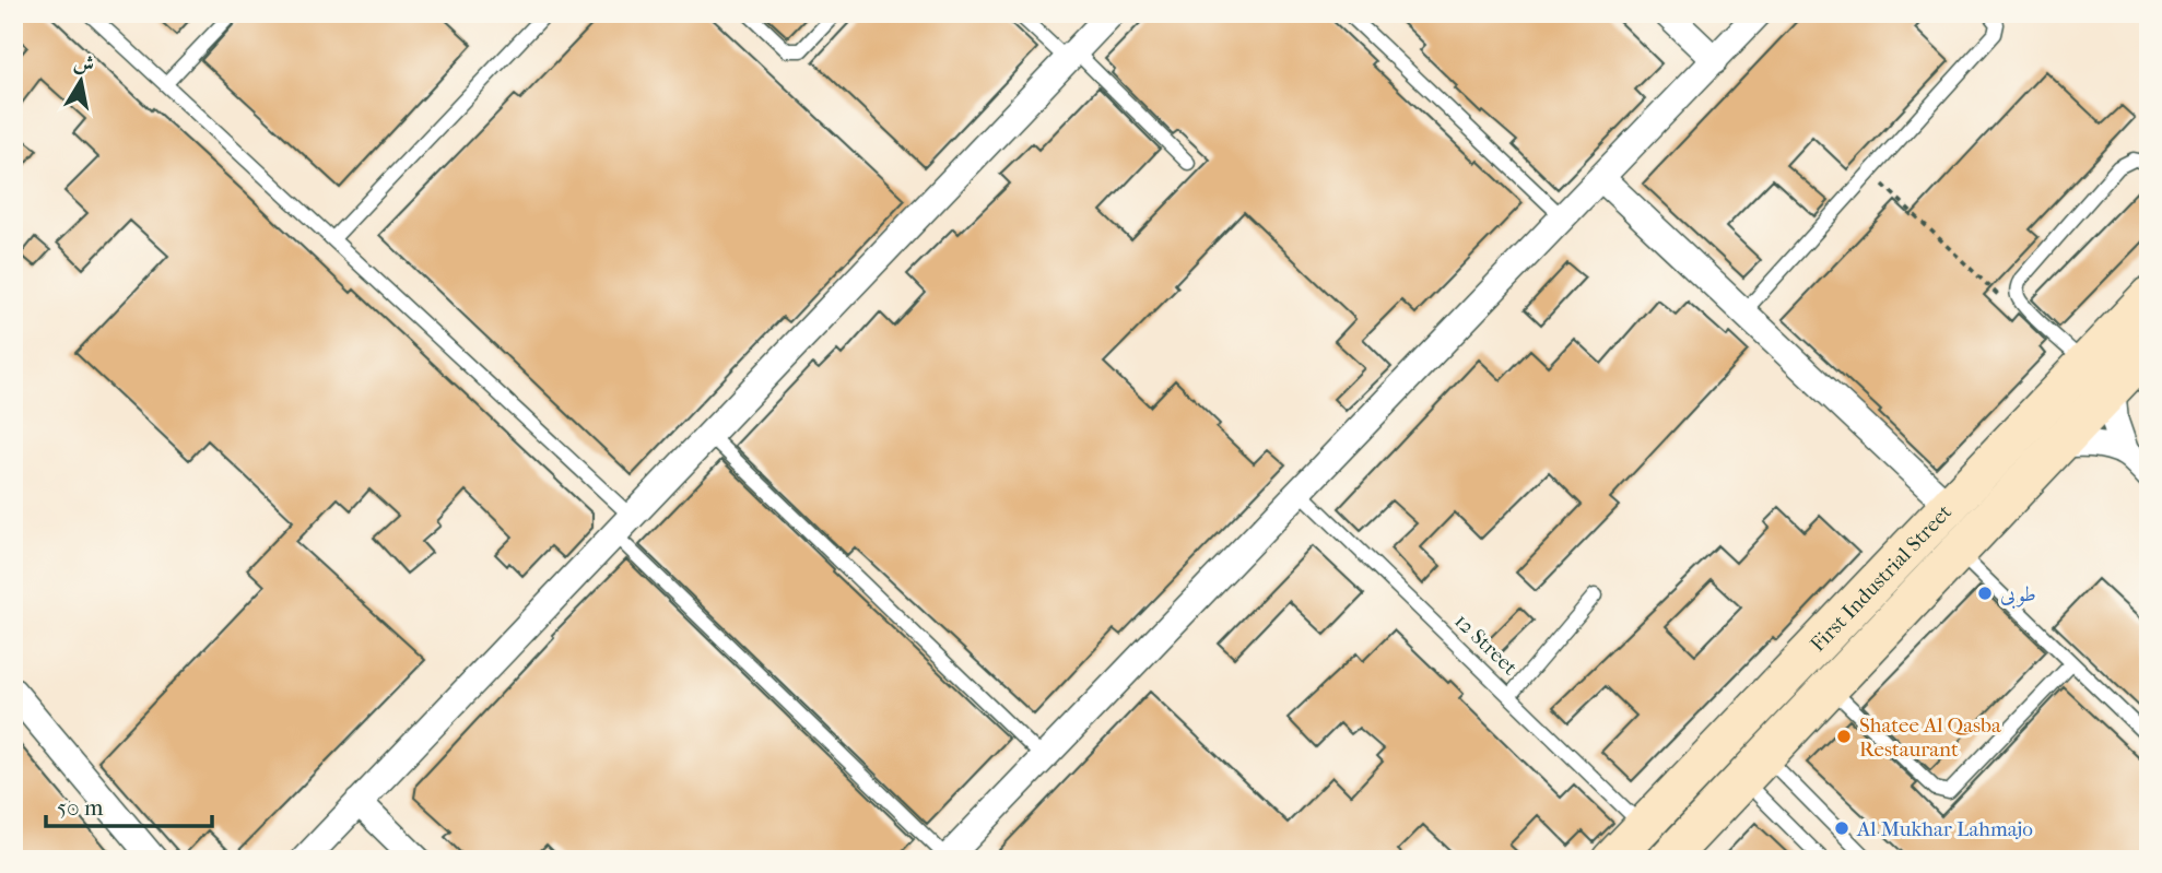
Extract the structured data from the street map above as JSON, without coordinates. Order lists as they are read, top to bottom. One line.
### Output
{"streets":{"main road":["First Industrial Street"],"lane":["12 Street"]},"crossings":[["First Industrial Street","12 Street"]],"places":["طوبى","Shatee Al Qasba Restaurant","Al Mukhar Lahmajo"],"scale_bar":"50 m","north":"top"}
